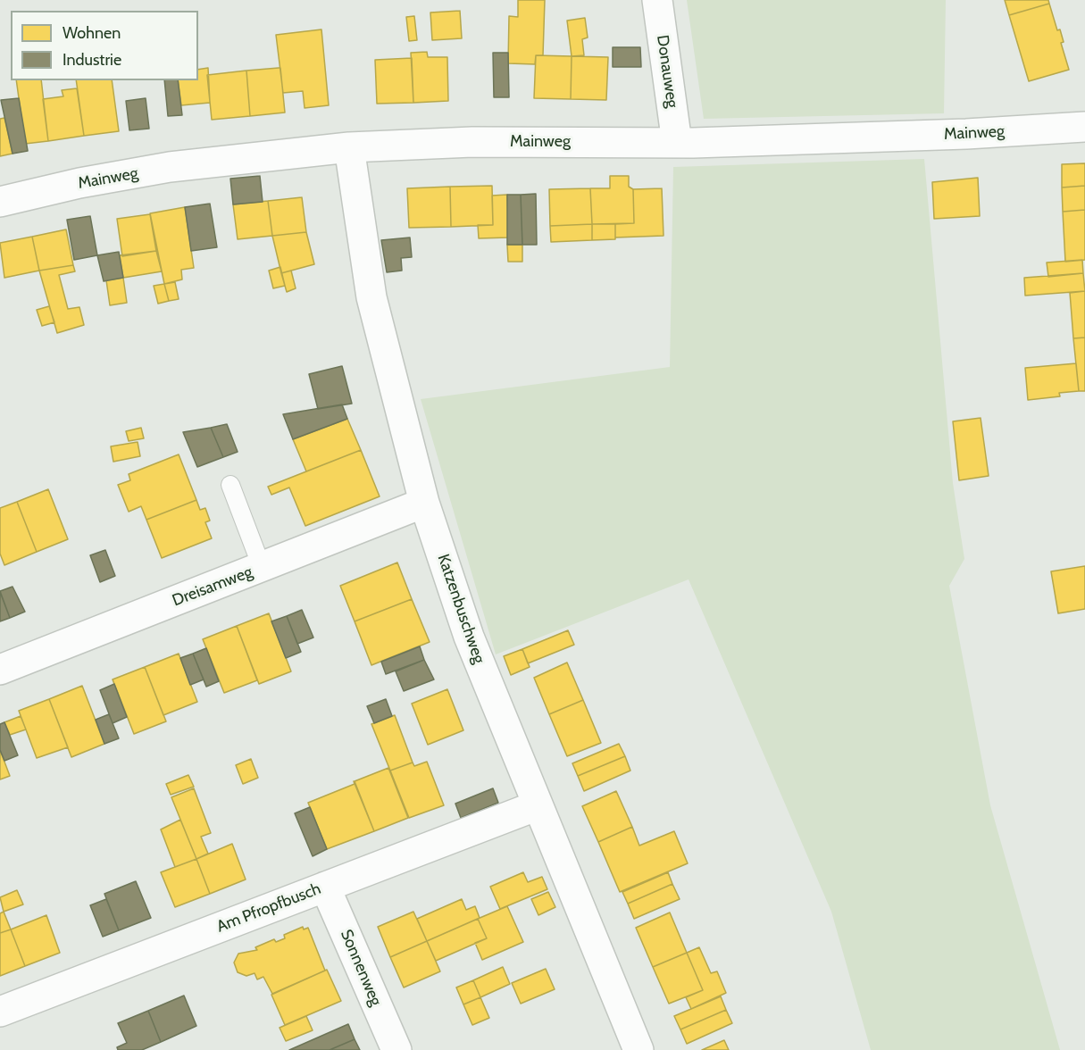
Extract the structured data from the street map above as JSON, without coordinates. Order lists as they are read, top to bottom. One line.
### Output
{"streets":{"street":["Donauweg","Mainweg","Dreisamweg","Katzenbuschweg","Am Pfropfbusch","Sonnenweg"]},"crossings":[["Donauweg","Mainweg"],["Mainweg","Katzenbuschweg"],["Dreisamweg","Katzenbuschweg"],["Katzenbuschweg","Am Pfropfbusch"],["Am Pfropfbusch","Sonnenweg"]],"legend":["Wohnen","Industrie"]}
